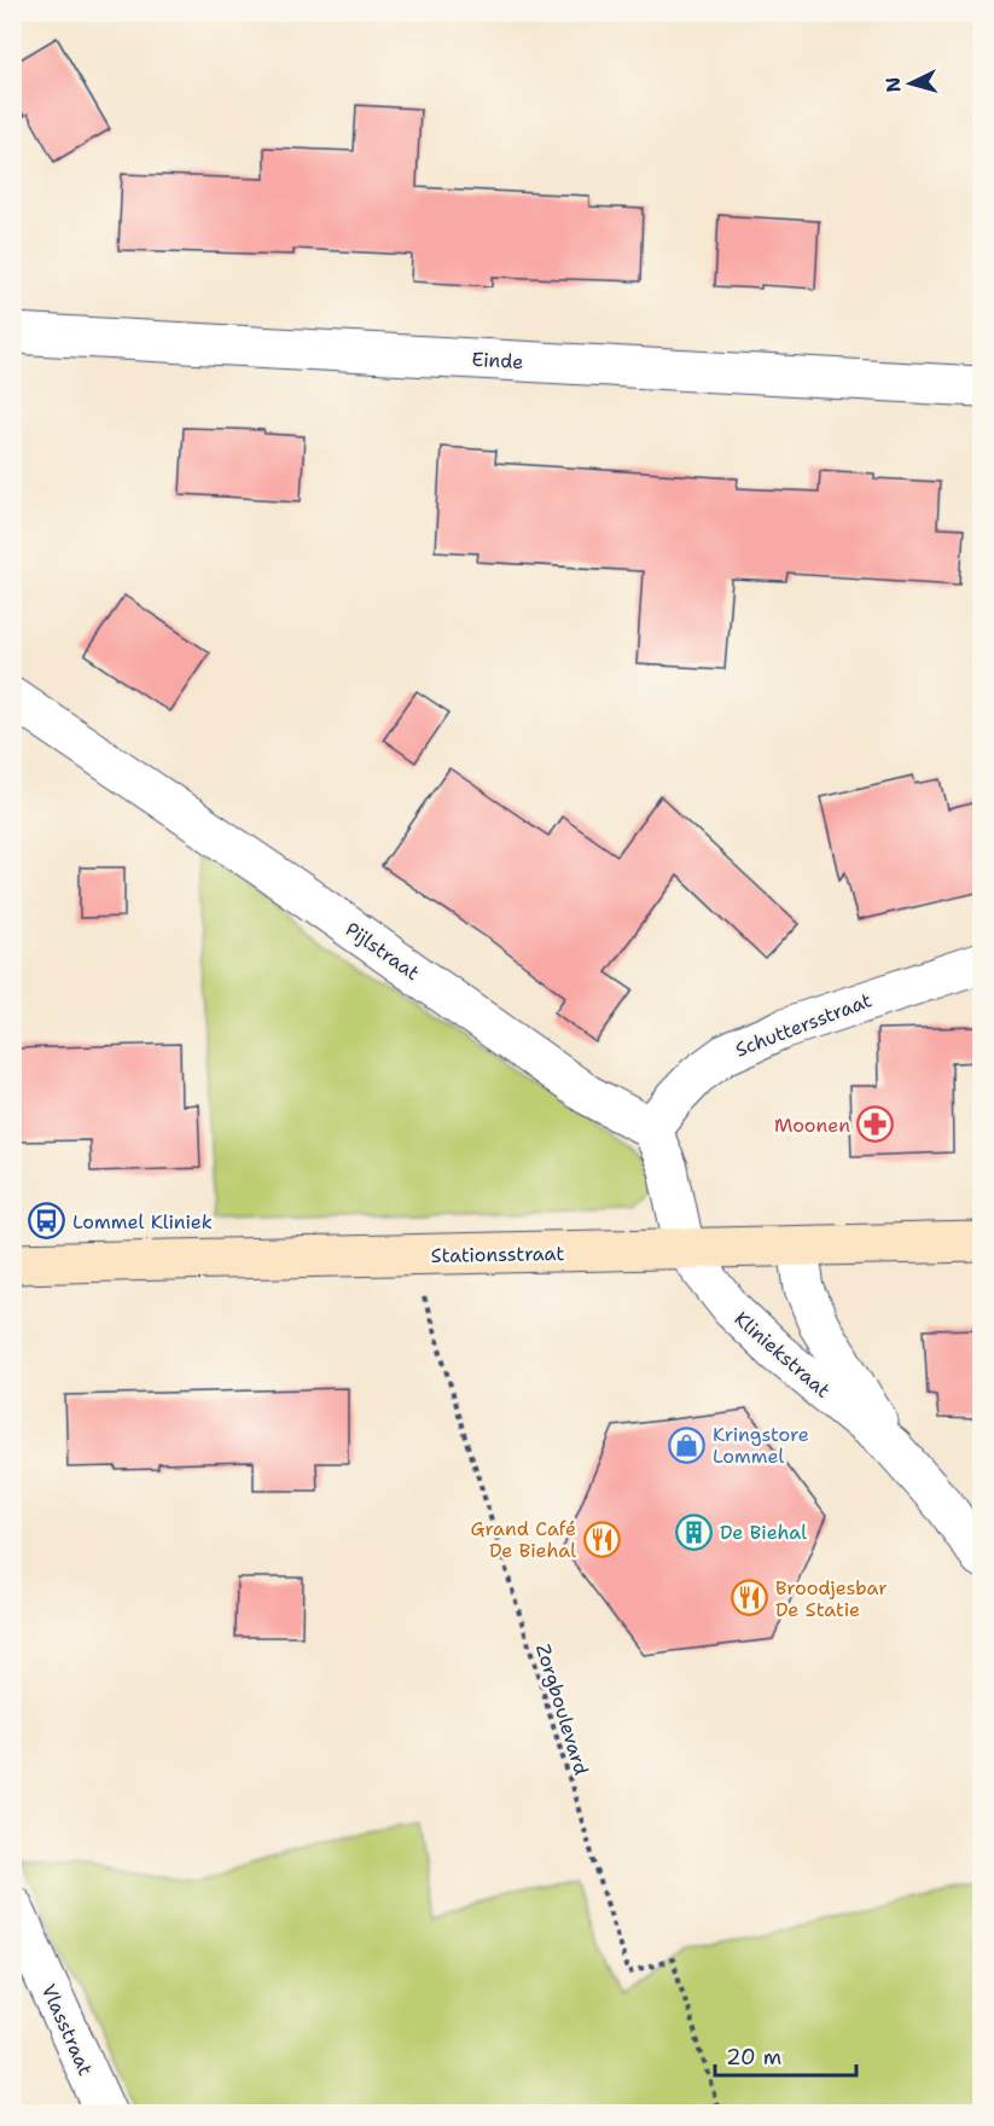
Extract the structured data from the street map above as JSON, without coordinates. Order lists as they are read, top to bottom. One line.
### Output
{"streets":{"main road":["Stationsstraat"],"street":["Einde","Pijlstraat","Schuttersstraat","Kliniekstraat","Vlasstraat"],"path":["Zorgboulevard"]},"crossings":[["Pijlstraat","Schuttersstraat"],["Stationsstraat","Kliniekstraat"],["Stationsstraat","Zorgboulevard"]],"places":{"pharmacy":["Moonen"],"bus stop":["Lommel Kliniek"],"shop":["Kringstore Lommel"],"building":["De Biehal"],"restaurant":["Grand Café De Biehal","Broodjesbar De Statie"]},"scale_bar":"20 m","north":"left"}
